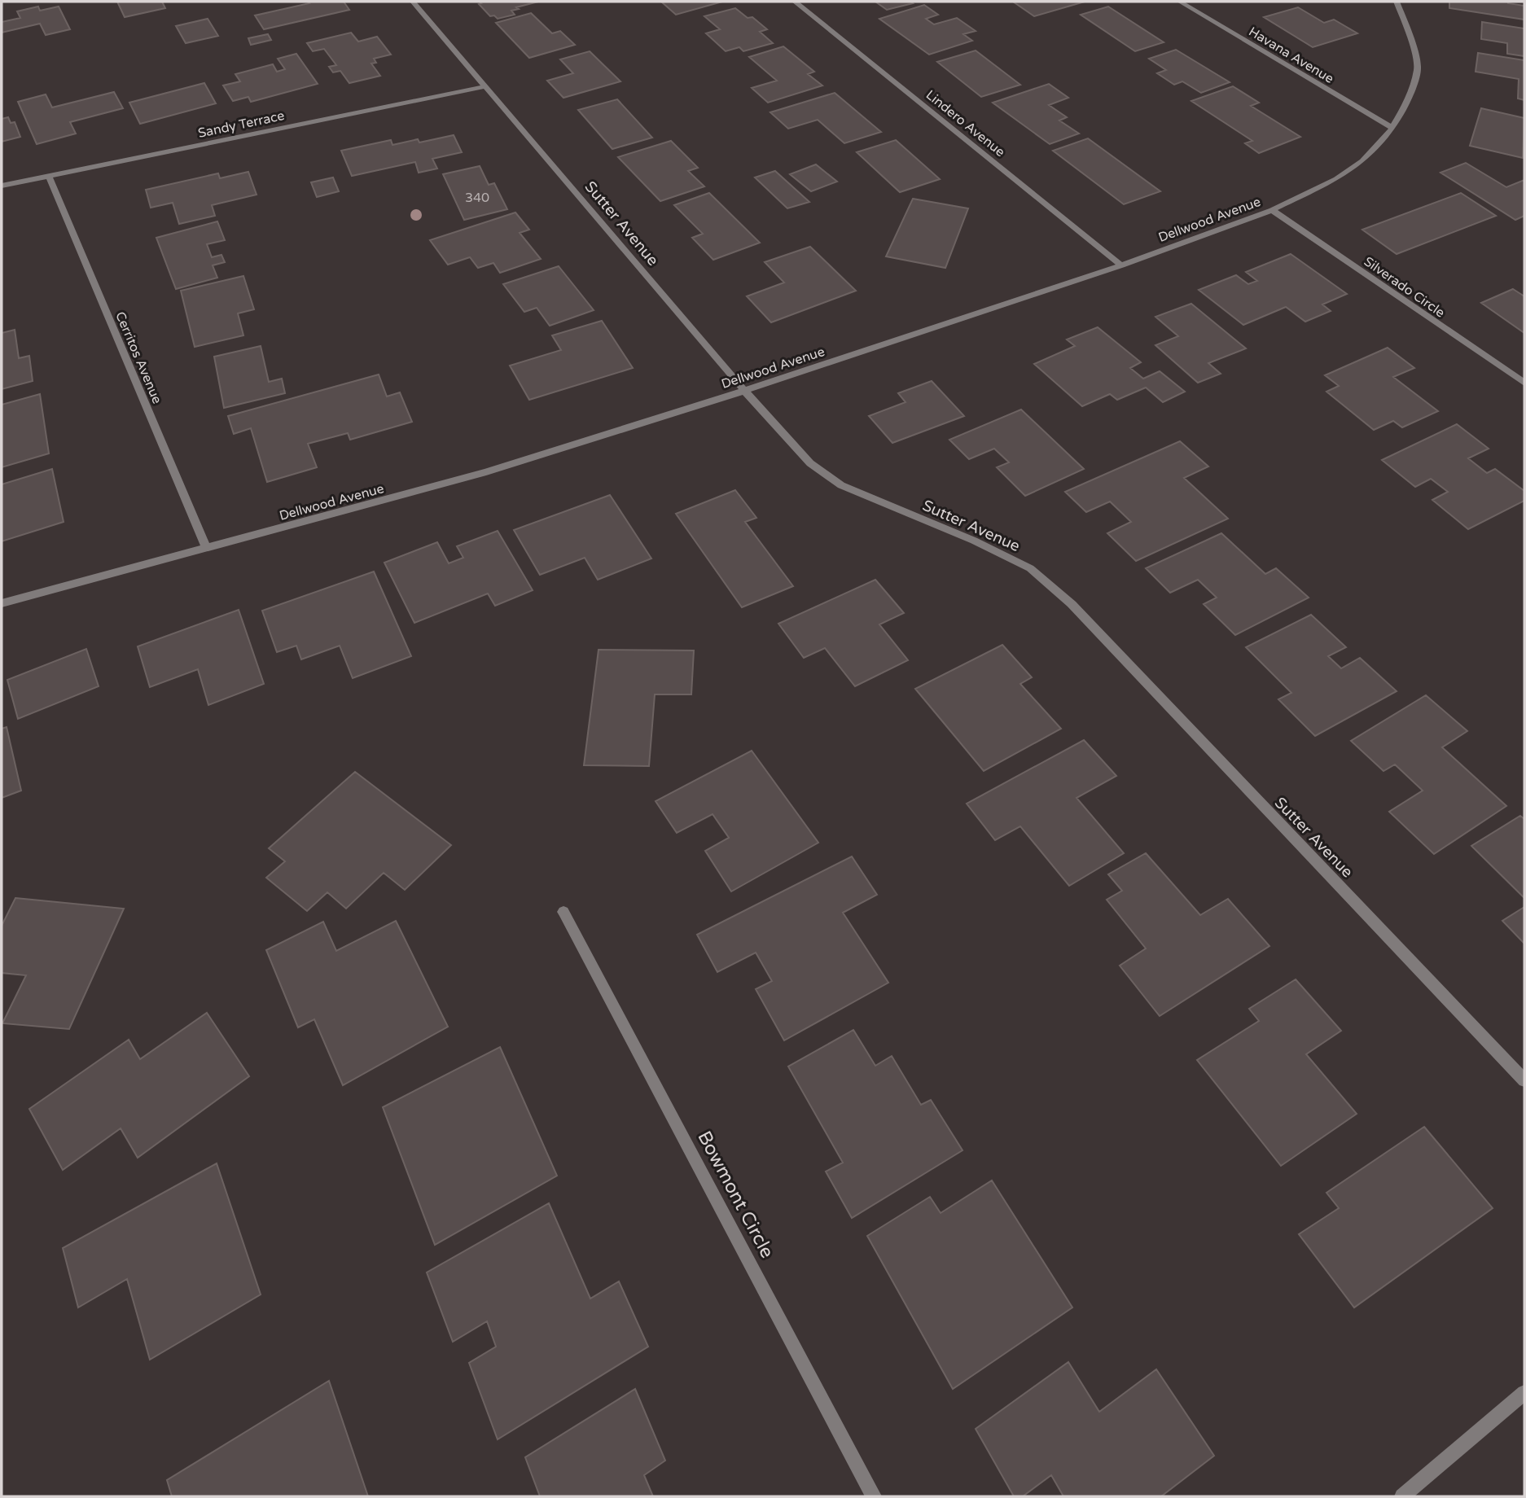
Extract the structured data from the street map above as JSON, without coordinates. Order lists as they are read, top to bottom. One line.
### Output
{"streets":{"street":["Havana Avenue","Lindero Avenue","Sandy Terrace","Dellwood Avenue","Sutter Avenue","Silverado Circle","Cerritos Avenue","Bowmont Circle"]},"crossings":[["Havana Avenue","Dellwood Avenue"],["Lindero Avenue","Dellwood Avenue"],["Sandy Terrace","Sutter Avenue"],["Sandy Terrace","Cerritos Avenue"],["Dellwood Avenue","Sutter Avenue"],["Dellwood Avenue","Silverado Circle"],["Dellwood Avenue","Cerritos Avenue"]],"house_numbers":["340"]}
